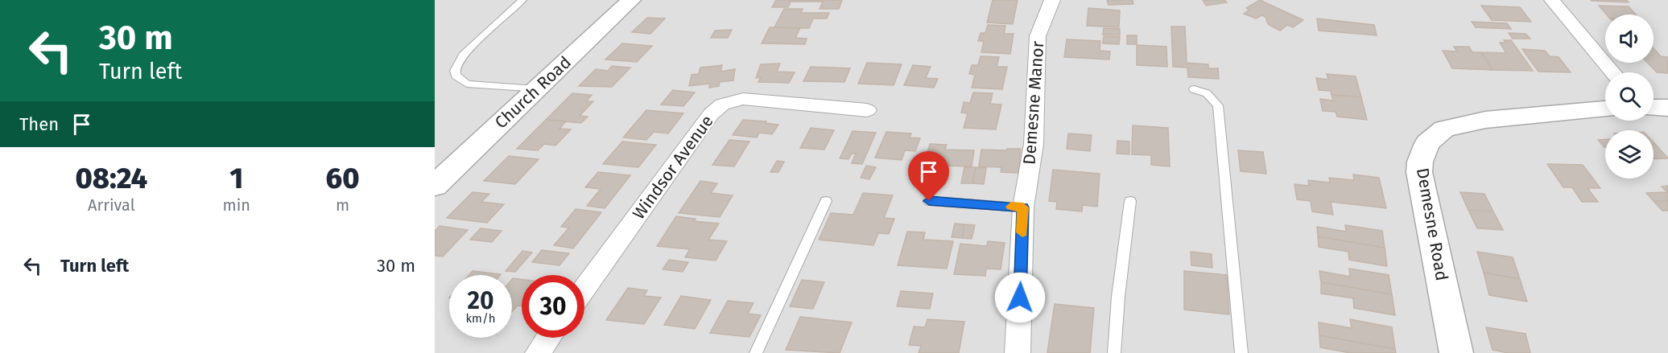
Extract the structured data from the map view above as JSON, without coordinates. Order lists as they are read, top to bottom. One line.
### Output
{"streets":{"street":["Church Road","Demesne Manor","Windsor Avenue","Demesne Road"]},"page":{"turn":["30 m","Turn left"],"then":"Then","eta":["08:24","Arrival","1","min","60","m"],"list":[{"name":"Turn left","value":"30 m"}],"speed":"20 km/h","limit":"30"}}
